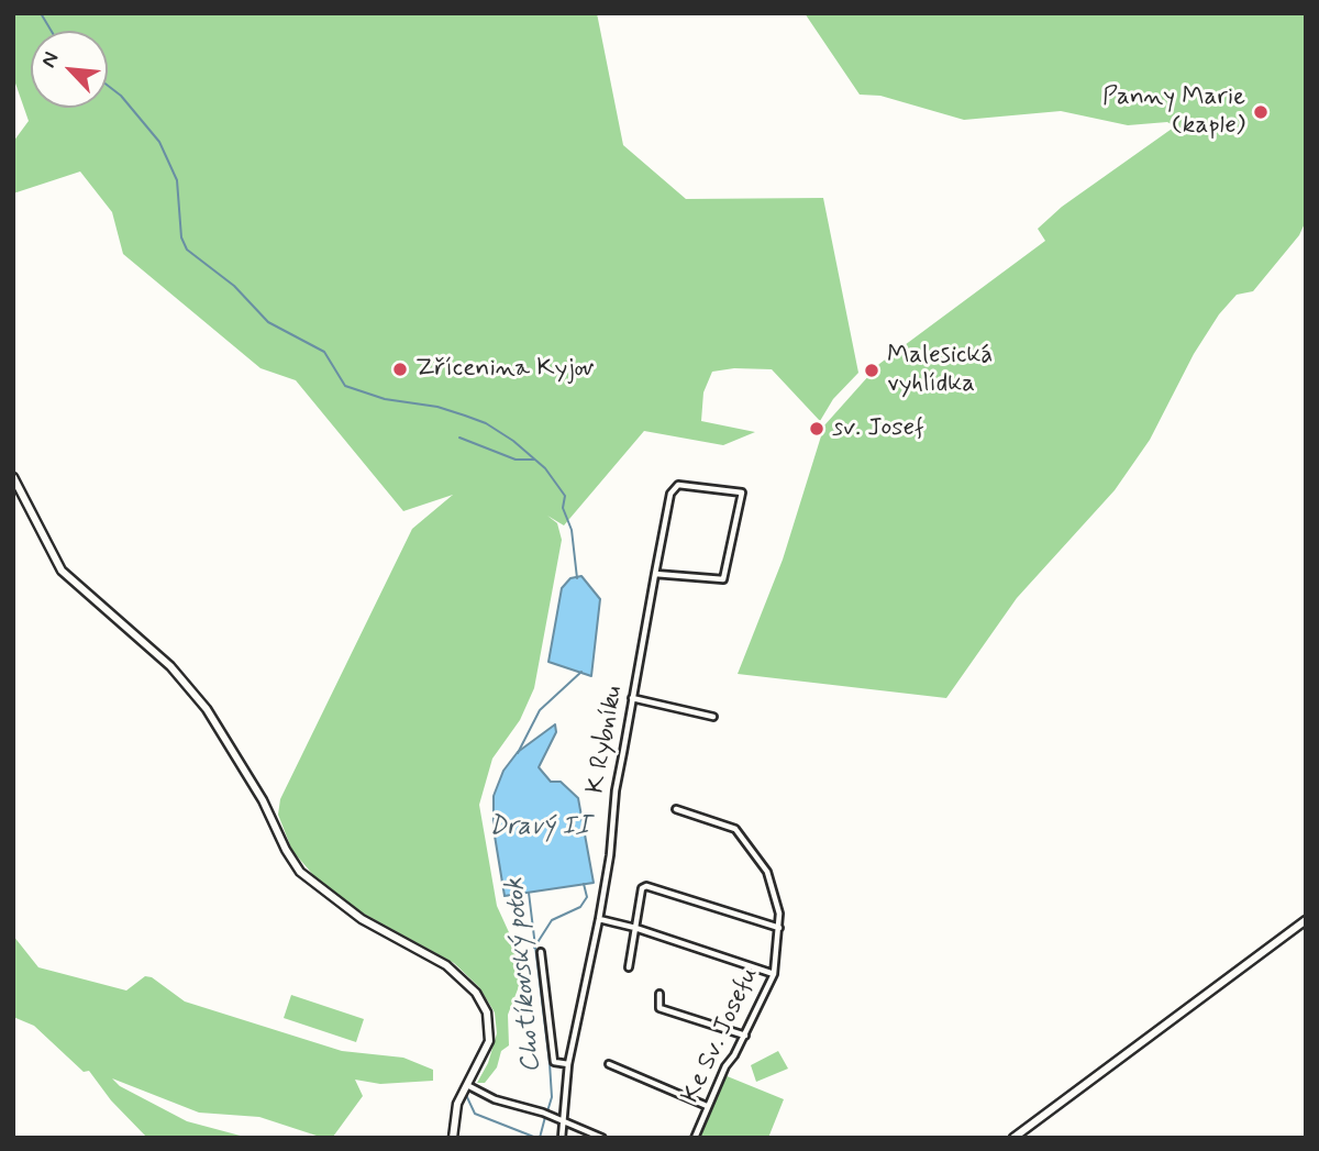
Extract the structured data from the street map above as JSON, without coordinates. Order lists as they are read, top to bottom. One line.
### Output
{"streets":{"street":["K Rybníku","Ke Sv. Josefu"]},"water":["Dravý II","Chotíkovský potok"],"places":["Panny Marie (kaple)","Zřícenina Kyjov","Malesická vyhlídka","sv. Josef"],"north":"top left"}
